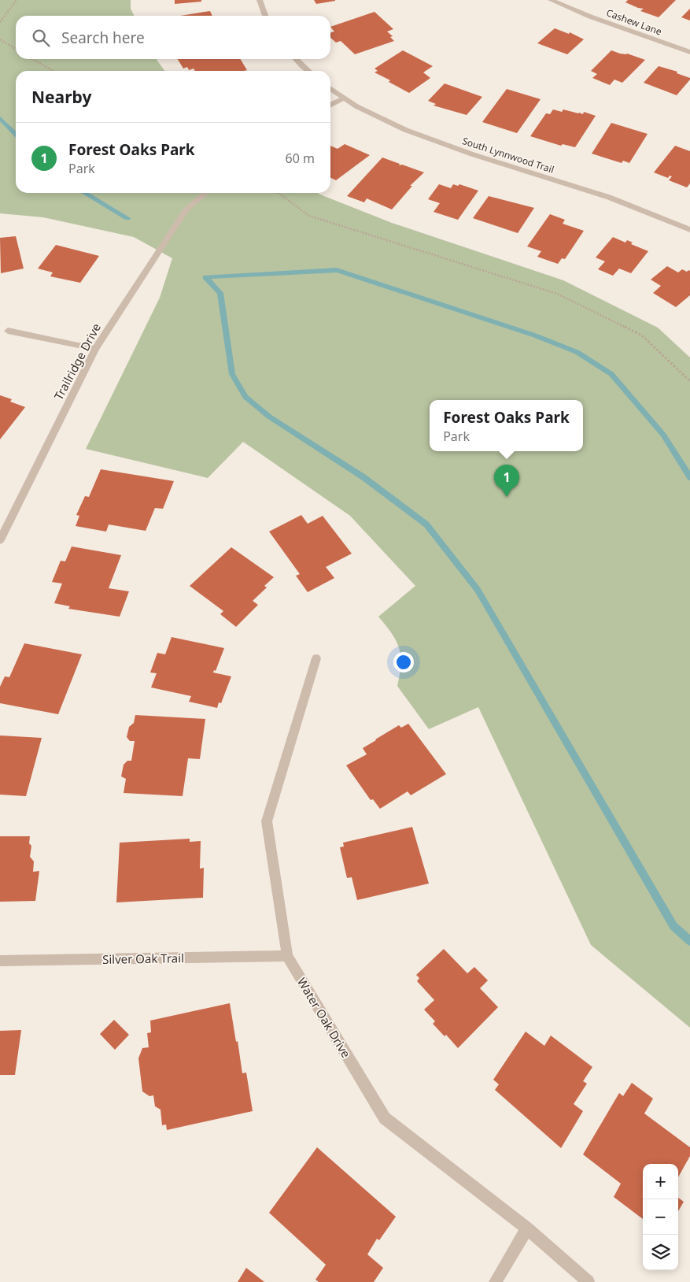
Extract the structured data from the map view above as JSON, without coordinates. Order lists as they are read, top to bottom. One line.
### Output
{"streets":{"street":["Cashew Lane","South Lynnwood Trail","Trailridge Drive","Silver Oak Trail","Water Oak Drive"]},"crossings":[["Silver Oak Trail","Water Oak Drive"]],"page":{"search":"Search here","heading":"Nearby","list":[{"mark":"1","name":"Forest Oaks Park","note":"Park","value":"60 m"}],"popup":["Forest Oaks Park","Park"],"pins":"1","map_buttons":["+","−"]}}
